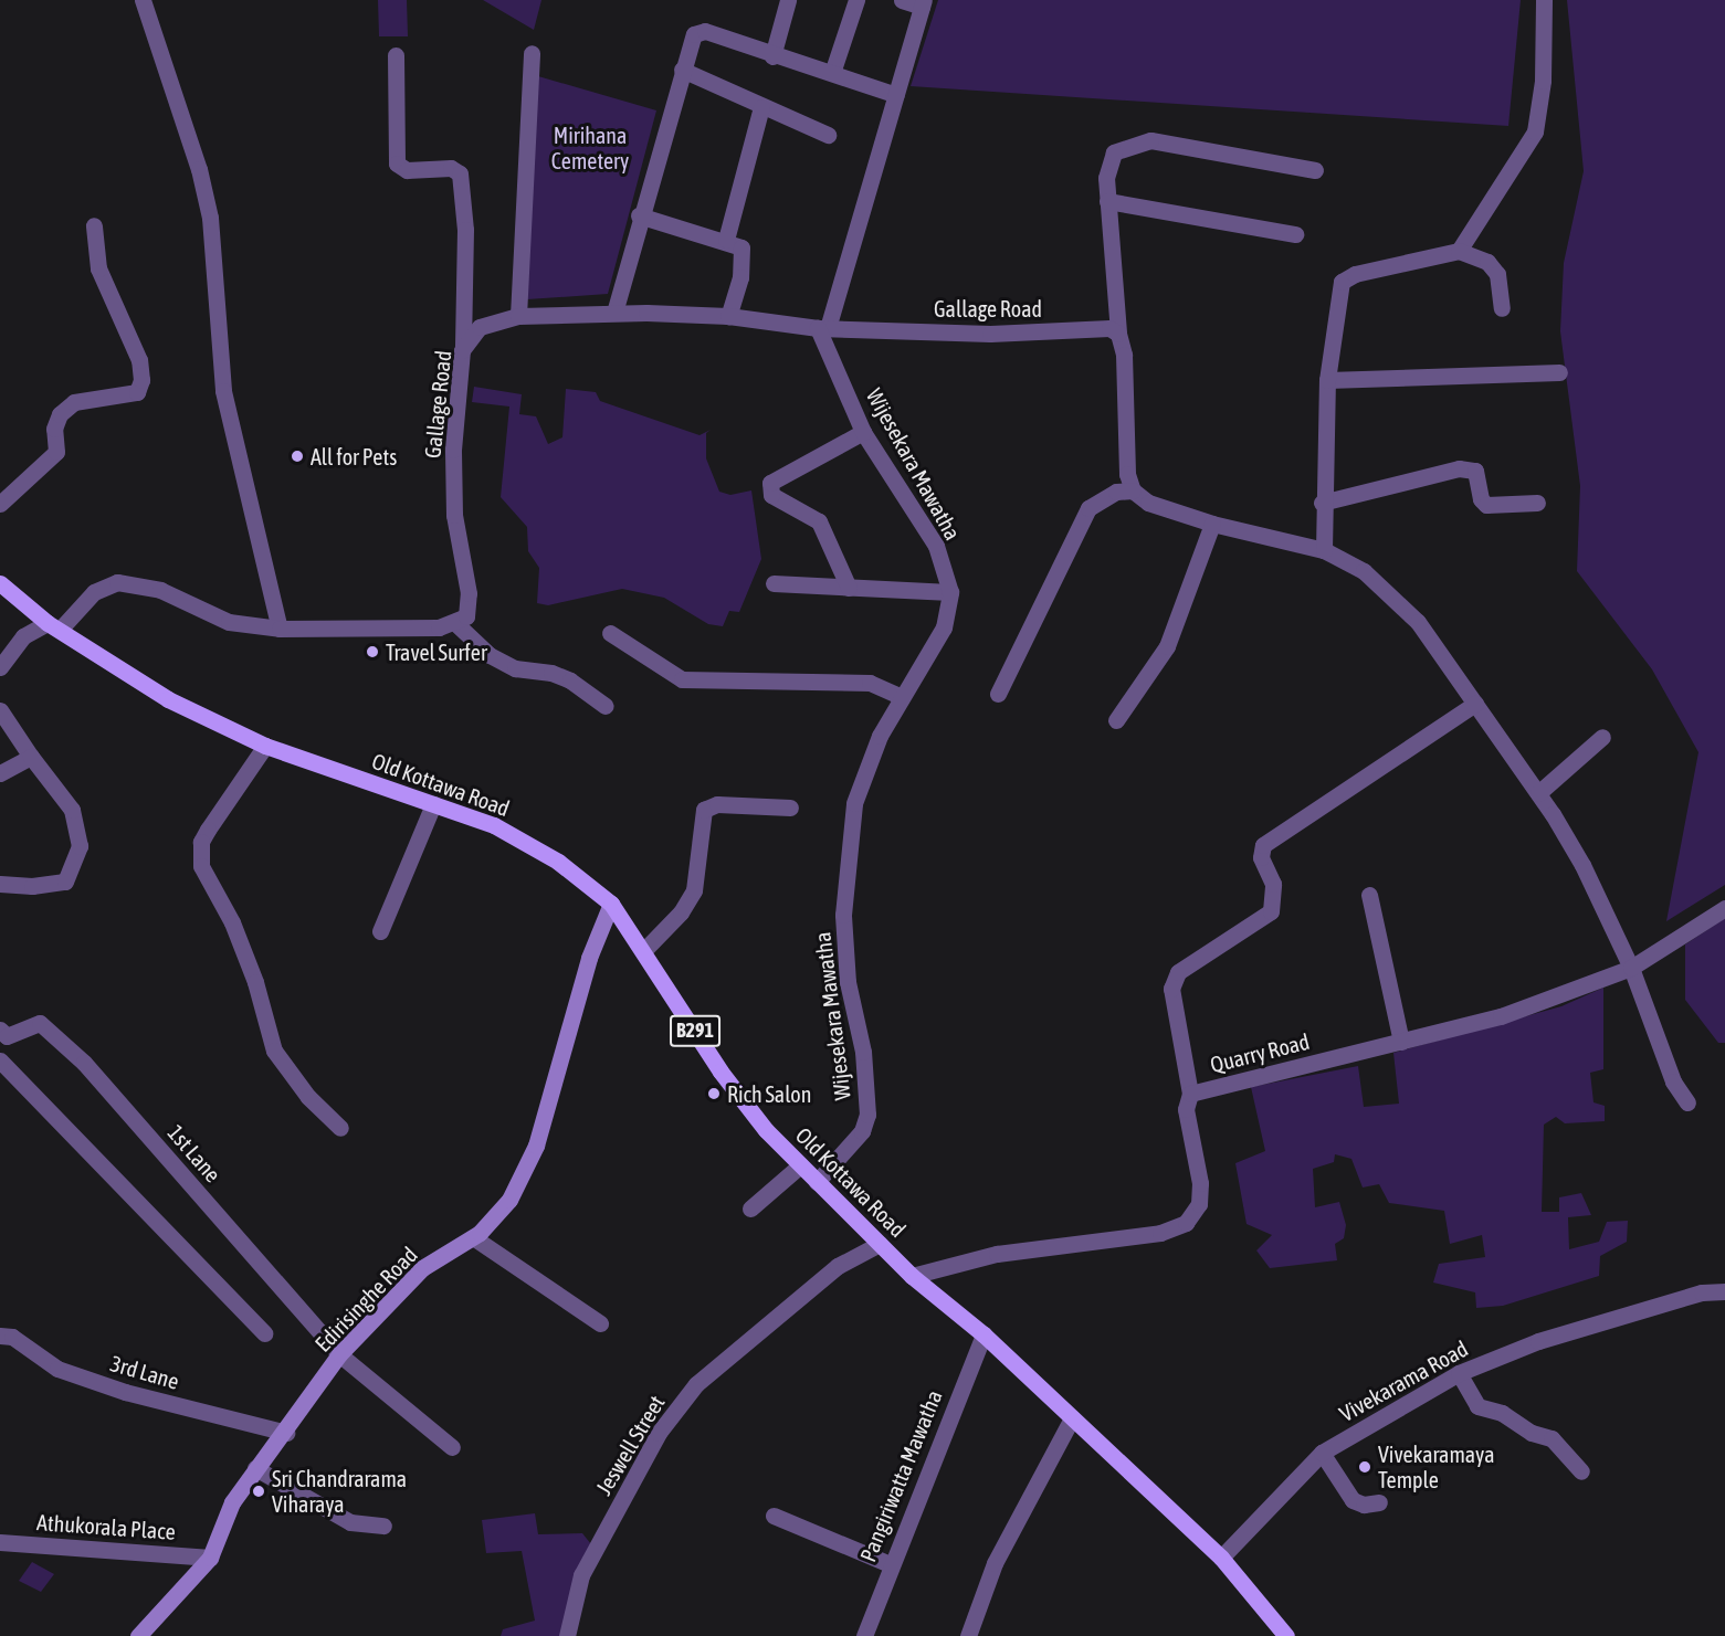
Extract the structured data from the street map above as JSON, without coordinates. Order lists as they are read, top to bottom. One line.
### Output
{"streets":{"main road":["Old Kottawa Road","B291","Edirisinghe Road"],"street":["Gallage Road","Wijesekara Mawatha","Quarry Road","1st Lane","3rd Lane","Vivekarama Road","Jeswell Street","Pangiriwatta Mawatha","Athukorala Place"]},"crossings":[["Gallage Road","Wijesekara Mawatha"],["Wijesekara Mawatha","Old Kottawa Road"],["Old Kottawa Road","Quarry Road"],["Old Kottawa Road","Edirisinghe Road"],["Old Kottawa Road","Vivekarama Road"],["Old Kottawa Road","Jeswell Street"],["Old Kottawa Road","Pangiriwatta Mawatha"],["1st Lane","Edirisinghe Road"],["Edirisinghe Road","3rd Lane"],["Edirisinghe Road","Athukorala Place"]],"parks":["Mirihana Cemetery"],"places":["All for Pets","Travel Surfer","Rich Salon","Vivekaramaya Temple","Sri Chandrarama Viharaya"]}
